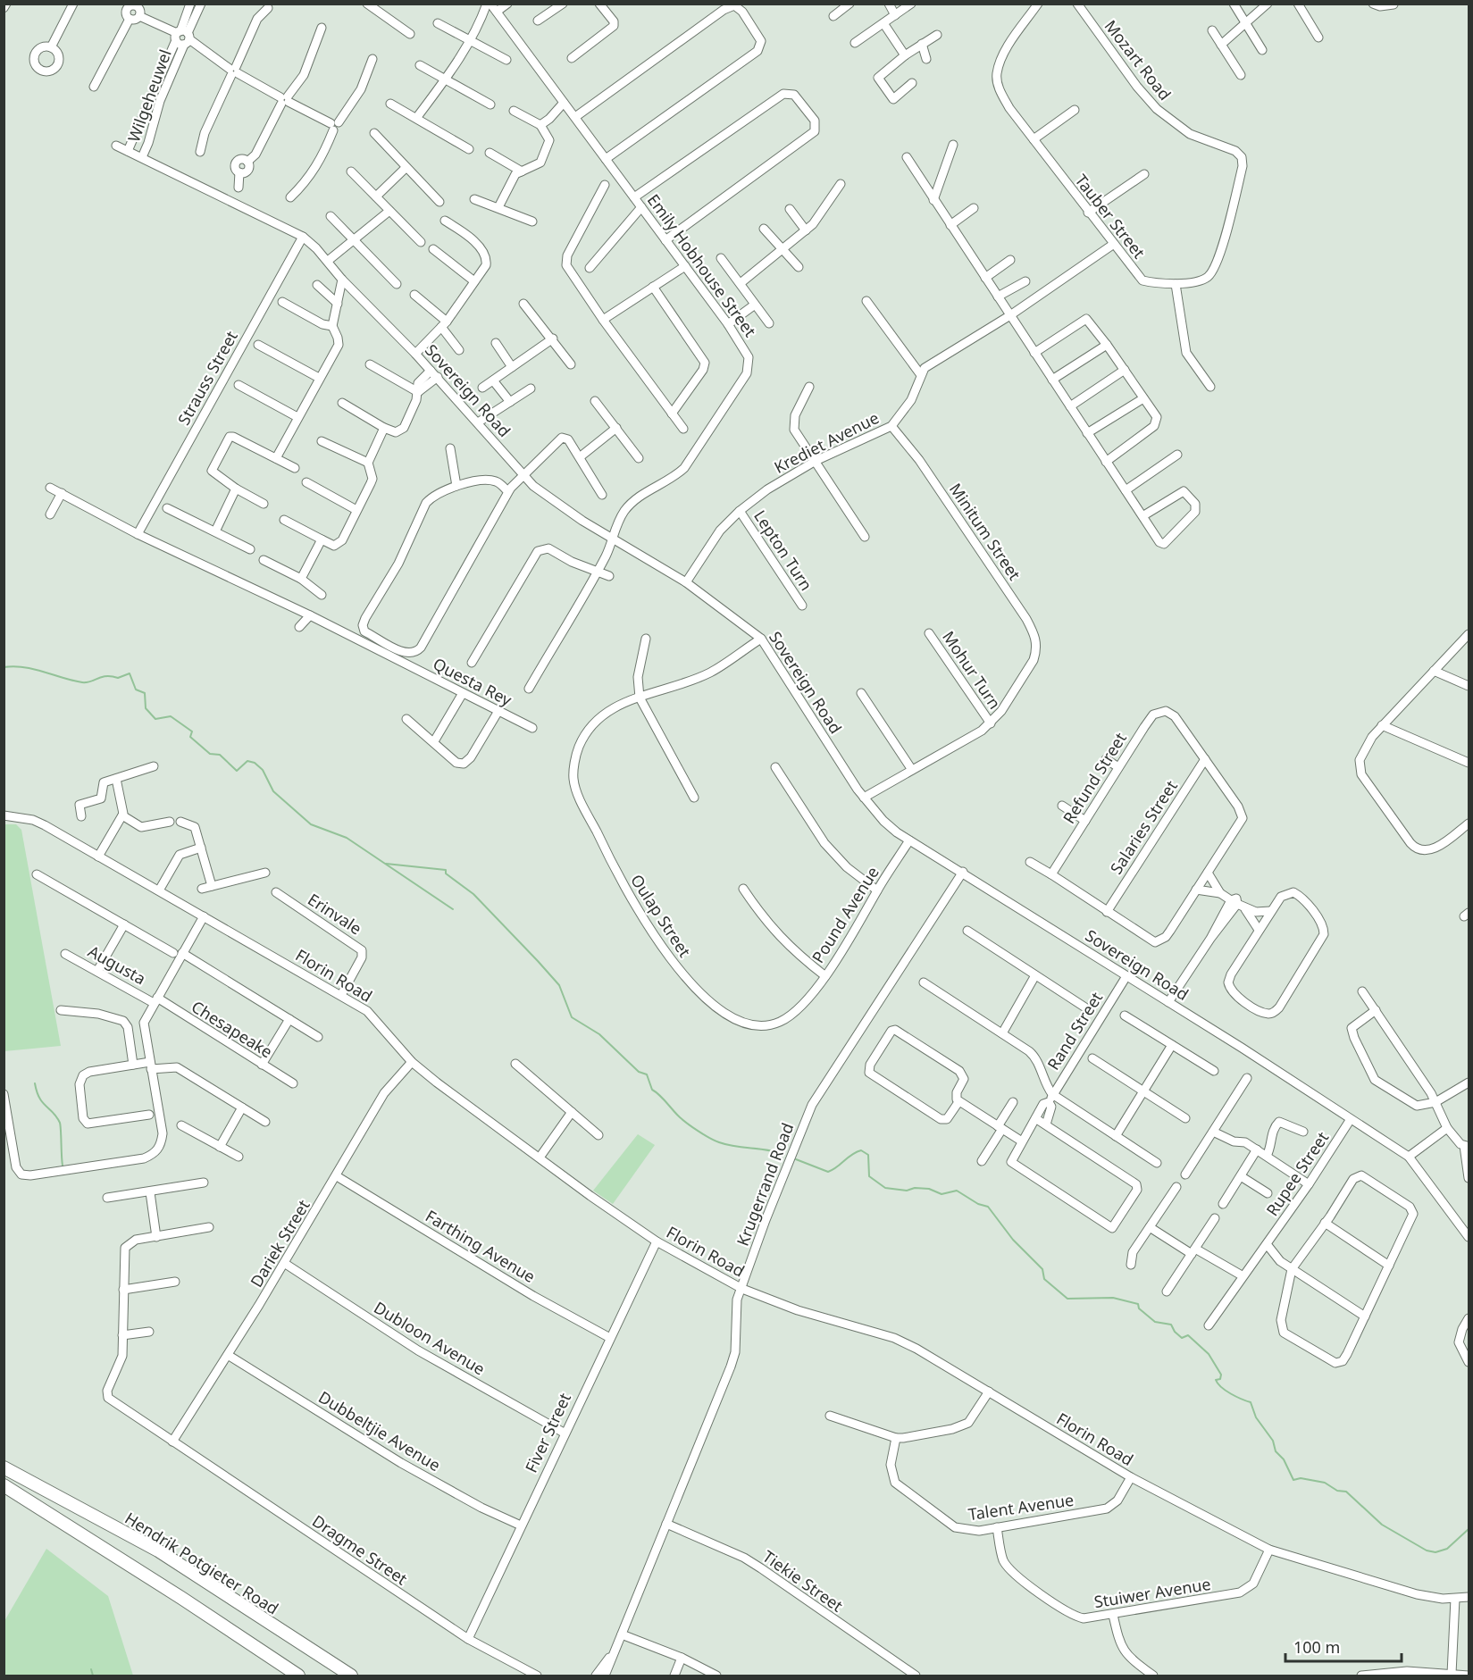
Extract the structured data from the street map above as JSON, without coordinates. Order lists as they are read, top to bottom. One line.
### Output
{"streets":{"main road":["Hendrik Potgieter Road"],"street":["Mozart Road","Wilgeheuwel","Tauber Street","Emily Hobhouse Street","Strauss Street","Sovereign Road","Krediet Avenue","Minitum Street","Lepton Turn","Mohur Turn","Questa Rey","Refund Street","Salaries Street","Erinvale","Pound Avenue","Oulap Street","Augusta","Florin Road","Chesapeake","Rand Street","Rupee Street","Krugerrand Road","Dariek Street","Farthing Avenue","Dubloon Avenue","Dubbeltjie Avenue","Fiver Street","Talent Avenue","Dragme Street","Tiekie Street","Stuiwer Avenue"]},"crossings":[["Mozart Road","Tauber Street"],["Wilgeheuwel","Sovereign Road"],["Tauber Street","Krediet Avenue"],["Emily Hobhouse Street","Sovereign Road"],["Strauss Street","Sovereign Road"],["Sovereign Road","Krediet Avenue"],["Sovereign Road","Pound Avenue"],["Sovereign Road","Rand Street"],["Sovereign Road","Rupee Street"],["Sovereign Road","Krugerrand Road"],["Krediet Avenue","Minitum Street"],["Krediet Avenue","Lepton Turn"],["Minitum Street","Mohur Turn"],["Refund Street","Salaries Street"],["Erinvale","Florin Road"],["Pound Avenue","Oulap Street"],["Augusta","Chesapeake"],["Florin Road","Krugerrand Road"],["Florin Road","Dariek Street"],["Florin Road","Fiver Street"],["Florin Road","Talent Avenue"],["Florin Road","Stuiwer Avenue"],["Krugerrand Road","Tiekie Street"],["Dariek Street","Farthing Avenue"],["Dariek Street","Dubloon Avenue"],["Dariek Street","Dubbeltjie Avenue"],["Dariek Street","Dragme Street"],["Farthing Avenue","Fiver Street"],["Dubloon Avenue","Fiver Street"],["Dubbeltjie Avenue","Fiver Street"],["Fiver Street","Dragme Street"],["Talent Avenue","Stuiwer Avenue"]],"scale_bar":"100 m"}
